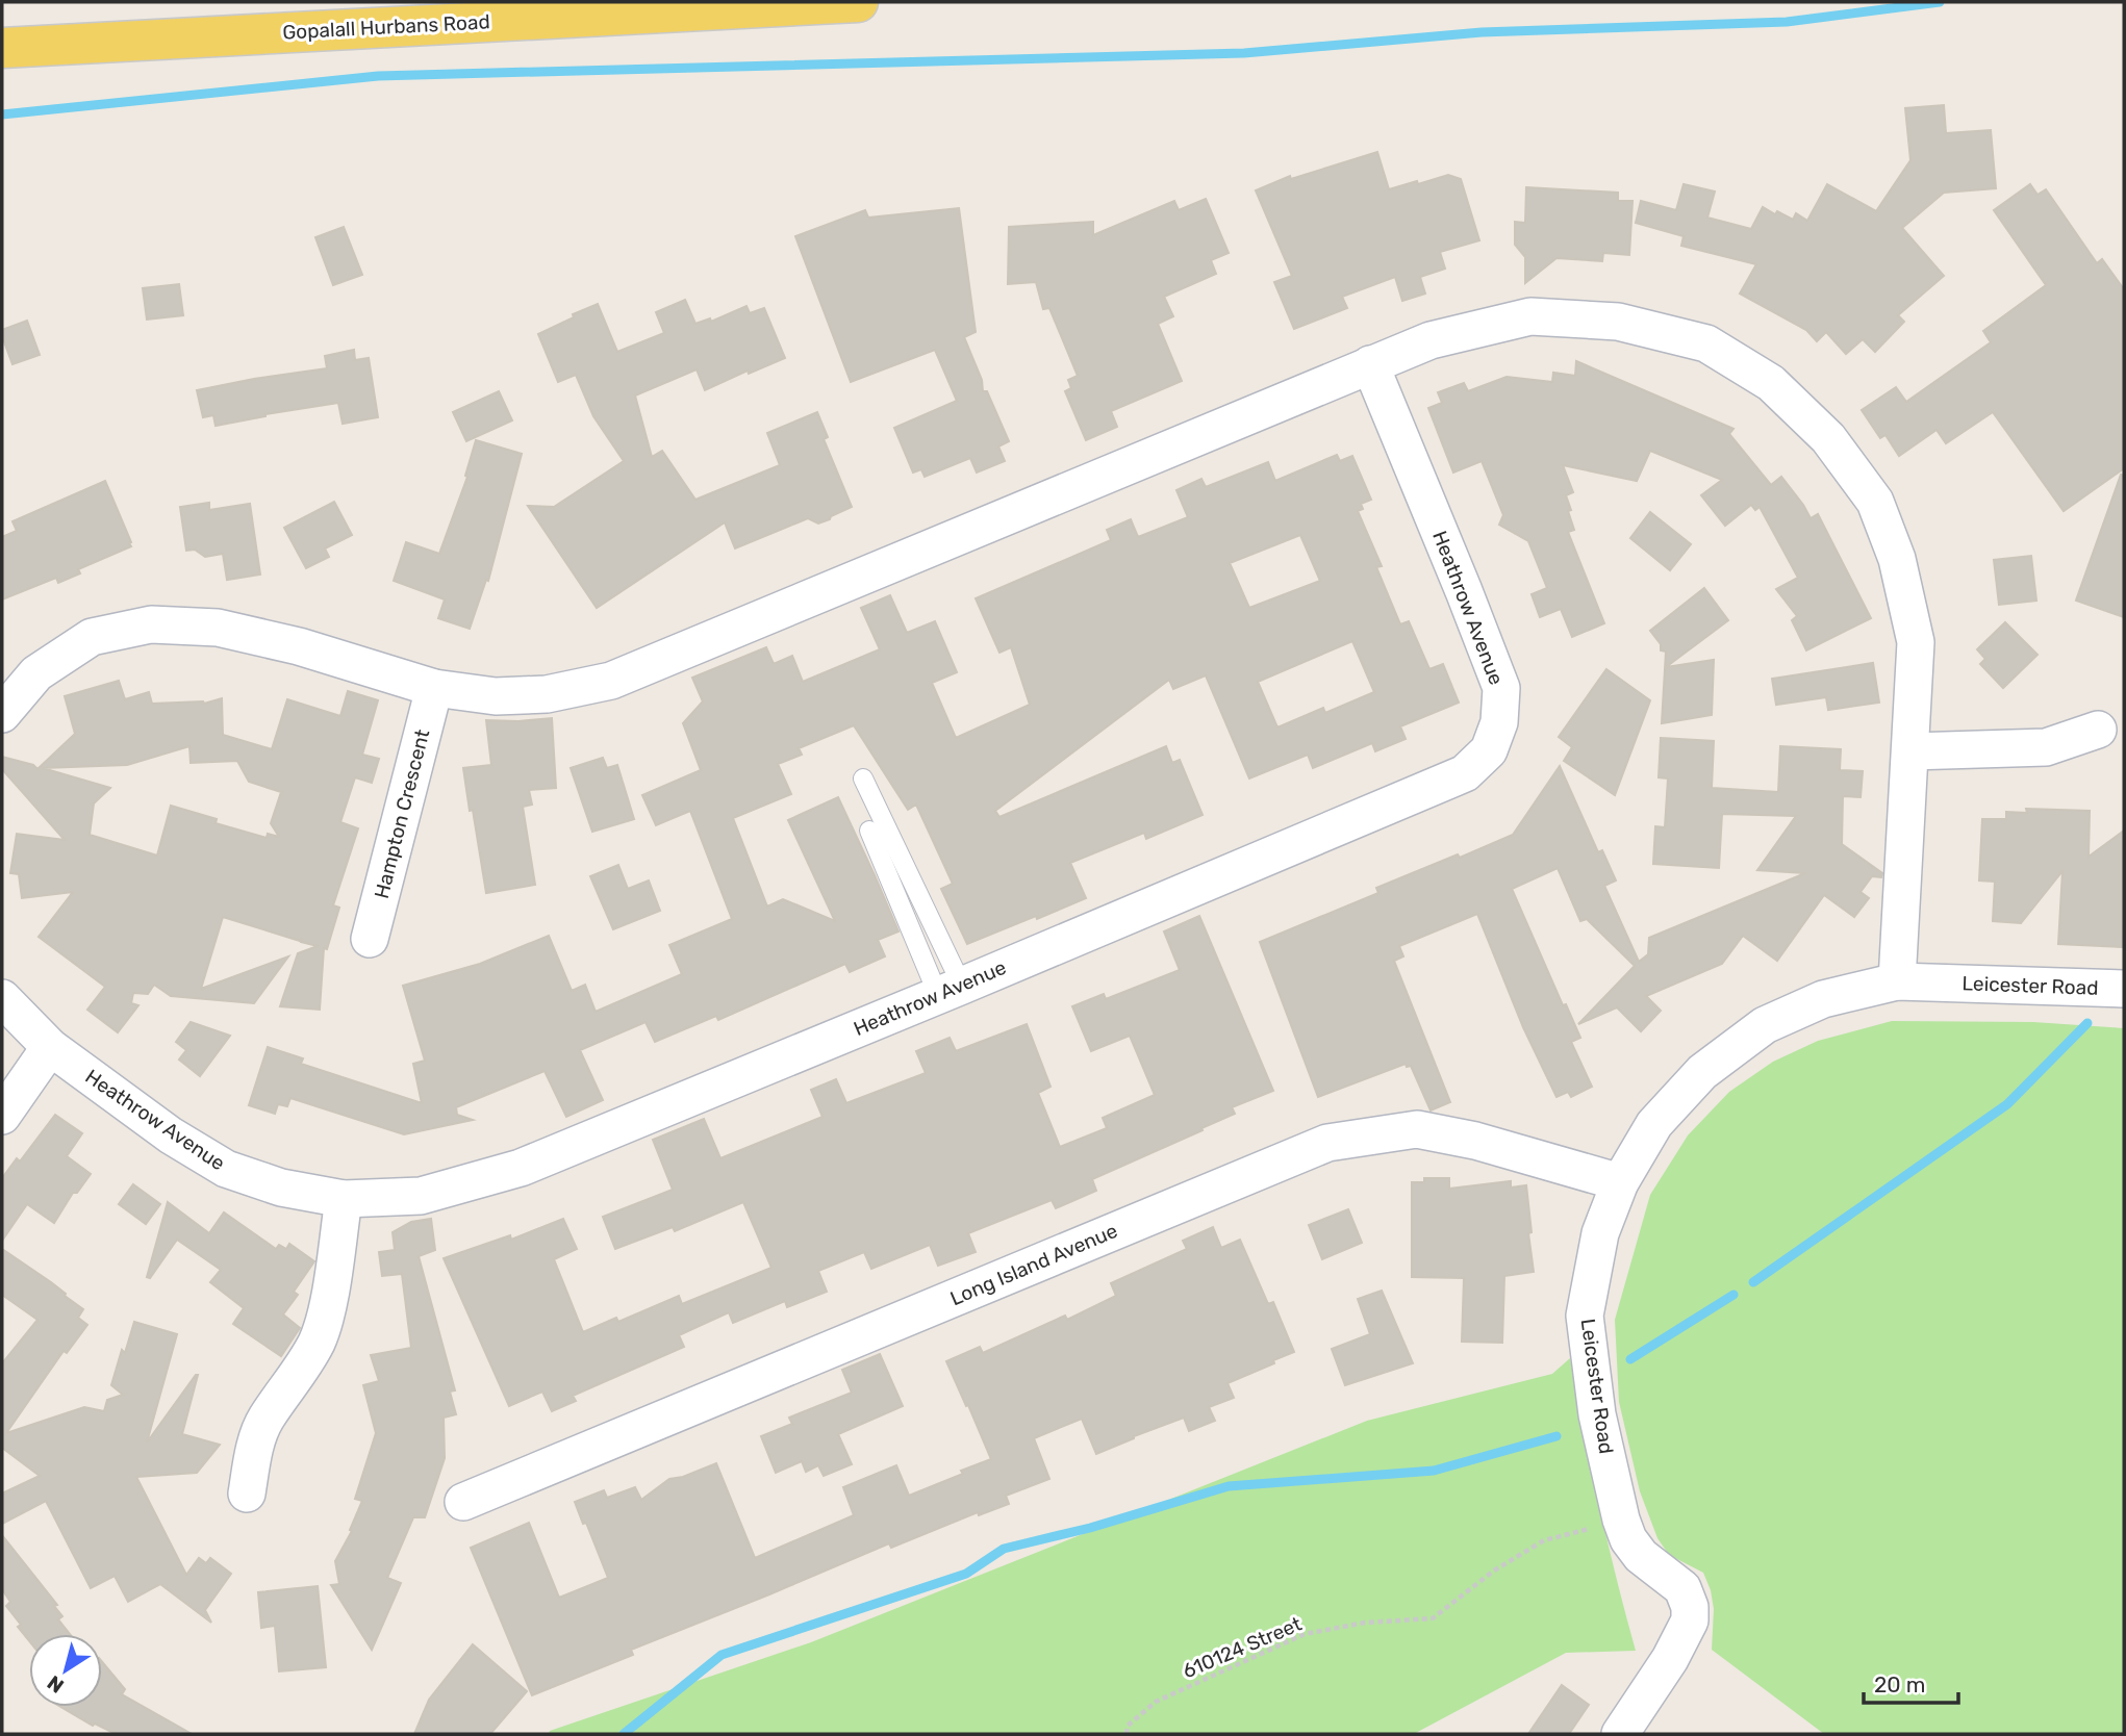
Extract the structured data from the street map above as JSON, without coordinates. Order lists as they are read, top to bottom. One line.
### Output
{"streets":{"main road":["Gopalall Hurbans Road"],"street":["Heathrow Avenue","Hampton Crescent","Leicester Road","Long Island Avenue"],"path":["610124 Street"]},"crossings":[["Leicester Road","Long Island Avenue"],["Leicester Road","610124 Street"]],"scale_bar":"20 m","north":"bottom left"}
